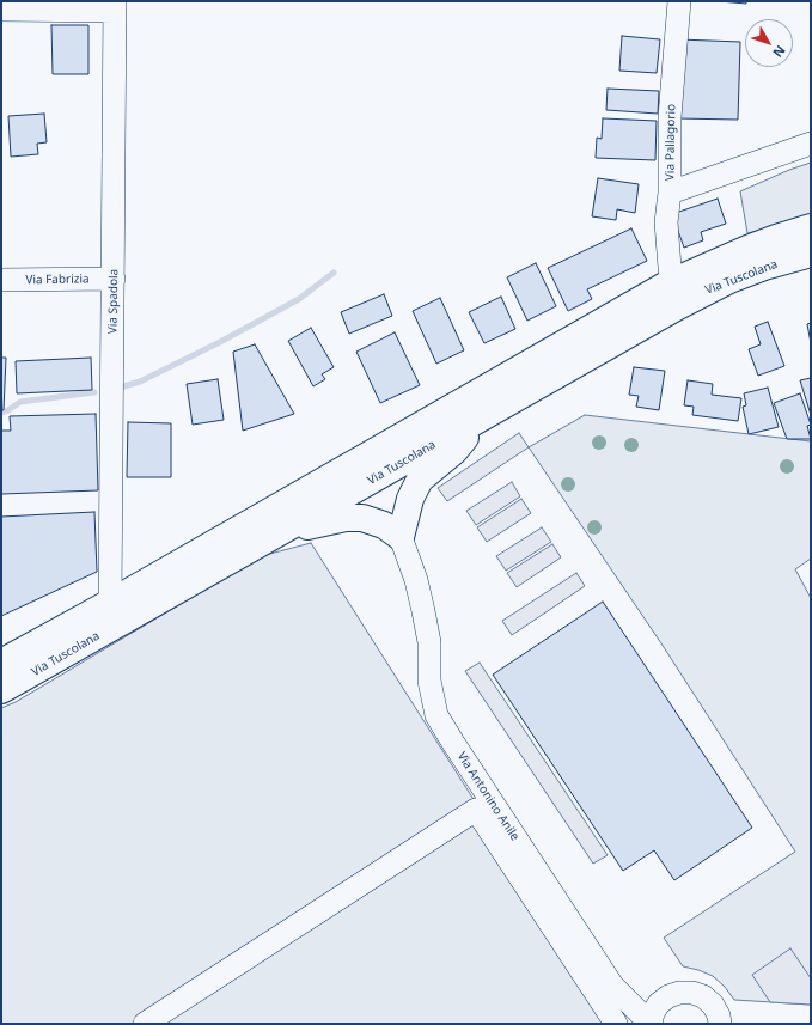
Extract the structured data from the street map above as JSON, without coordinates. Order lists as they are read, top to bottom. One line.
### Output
{"streets":{"main road":["Via Tuscolana"],"street":["Via Pallagorio","Via Fabrizia","Via Spadola","Via Antonino Anile"]},"crossings":[["Via Pallagorio","Via Tuscolana"],["Via Tuscolana","Via Spadola"],["Via Fabrizia","Via Spadola"]],"north":"bottom right"}
